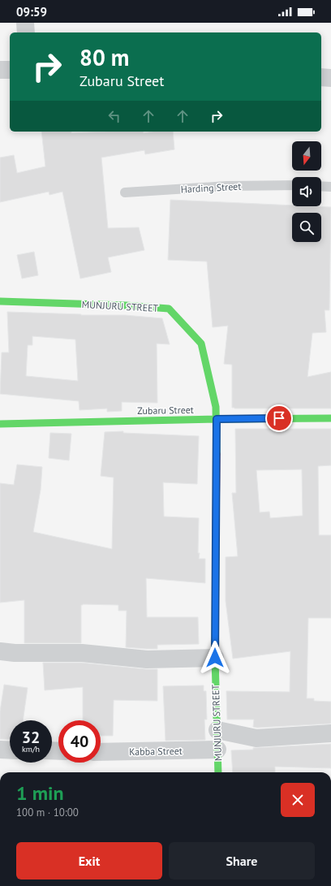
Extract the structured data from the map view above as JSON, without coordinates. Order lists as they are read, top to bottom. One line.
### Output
{"streets":{"street":["MUNJURU STREET","Zubaru Street","Kabba Street"],"lane":["Harding Street"]},"crossings":[["MUNJURU STREET","Zubaru Street"],["MUNJURU STREET","Kabba Street"]],"north":"bottom","page":{"status":"09:59","turn":["80 m","Zubaru Street"],"speed":"32 km/h","limit":"40","heading":["1 min","100 m · 10:00"],"buttons":["Exit","Share"]}}
